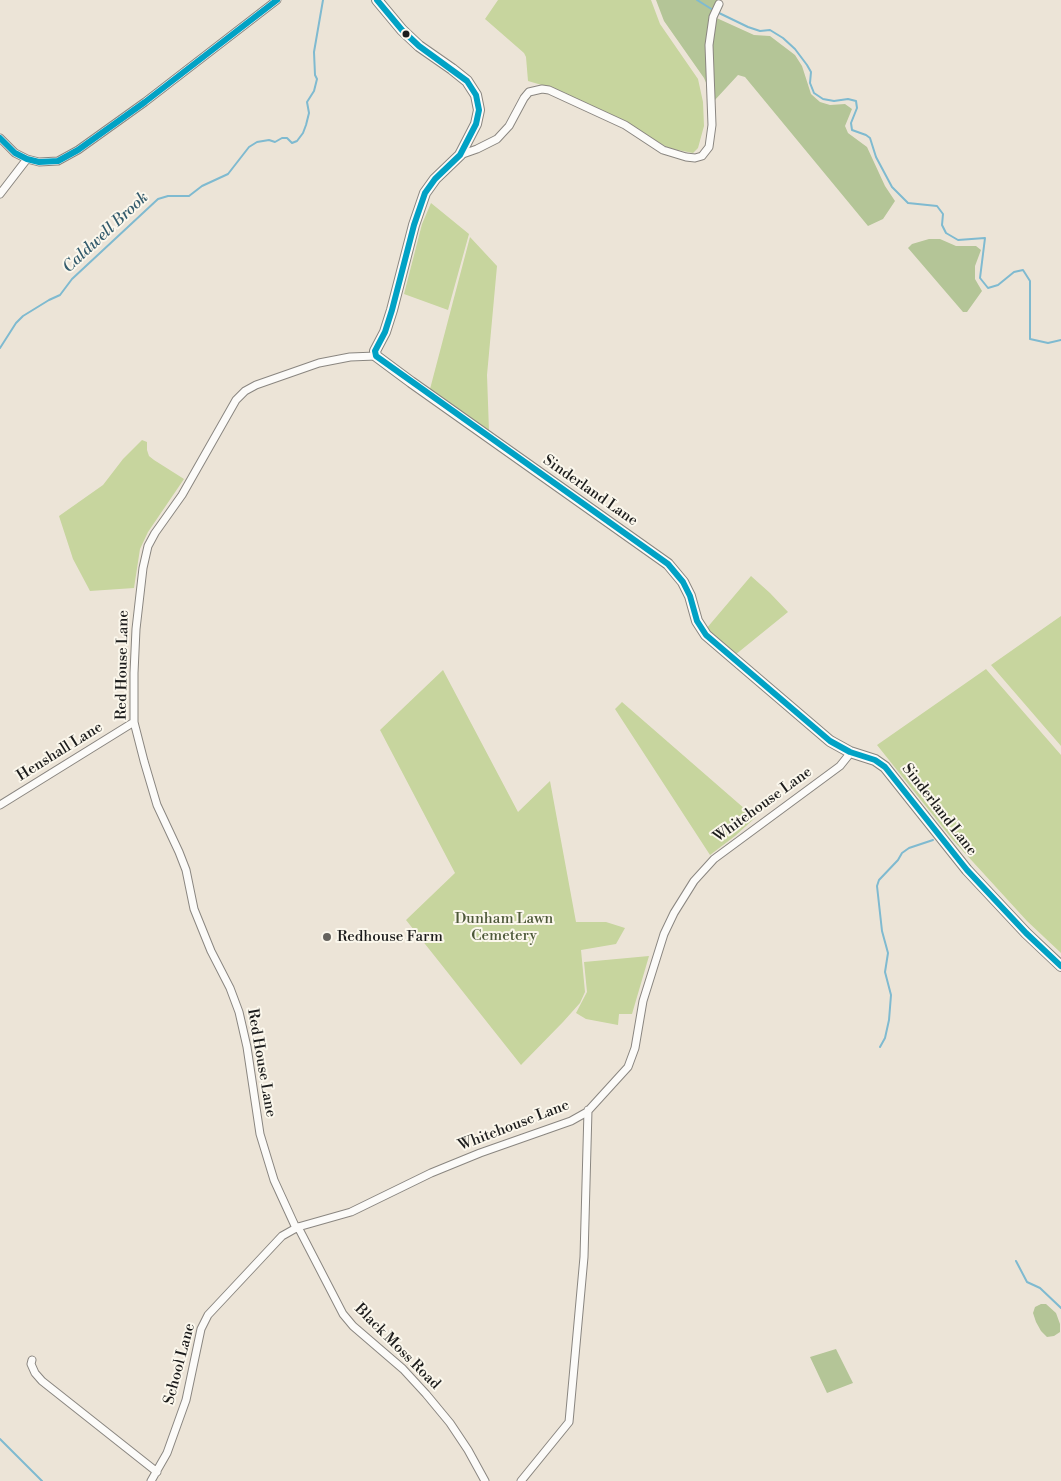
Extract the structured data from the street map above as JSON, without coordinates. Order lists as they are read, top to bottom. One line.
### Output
{"streets":{"street":["Sinderland Lane","Red House Lane","Henshall Lane","Whitehouse Lane","Black Moss Road","School Lane"]},"crossings":[["Sinderland Lane","Red House Lane"],["Sinderland Lane","Whitehouse Lane"],["Red House Lane","Henshall Lane"],["Red House Lane","Whitehouse Lane"],["Red House Lane","Black Moss Road"],["Red House Lane","School Lane"],["Whitehouse Lane","Black Moss Road"],["Whitehouse Lane","School Lane"],["Black Moss Road","School Lane"]],"water":["Caldwell Brook"],"parks":["Dunham Lawn Cemetery"],"places":["Redhouse Farm"]}
